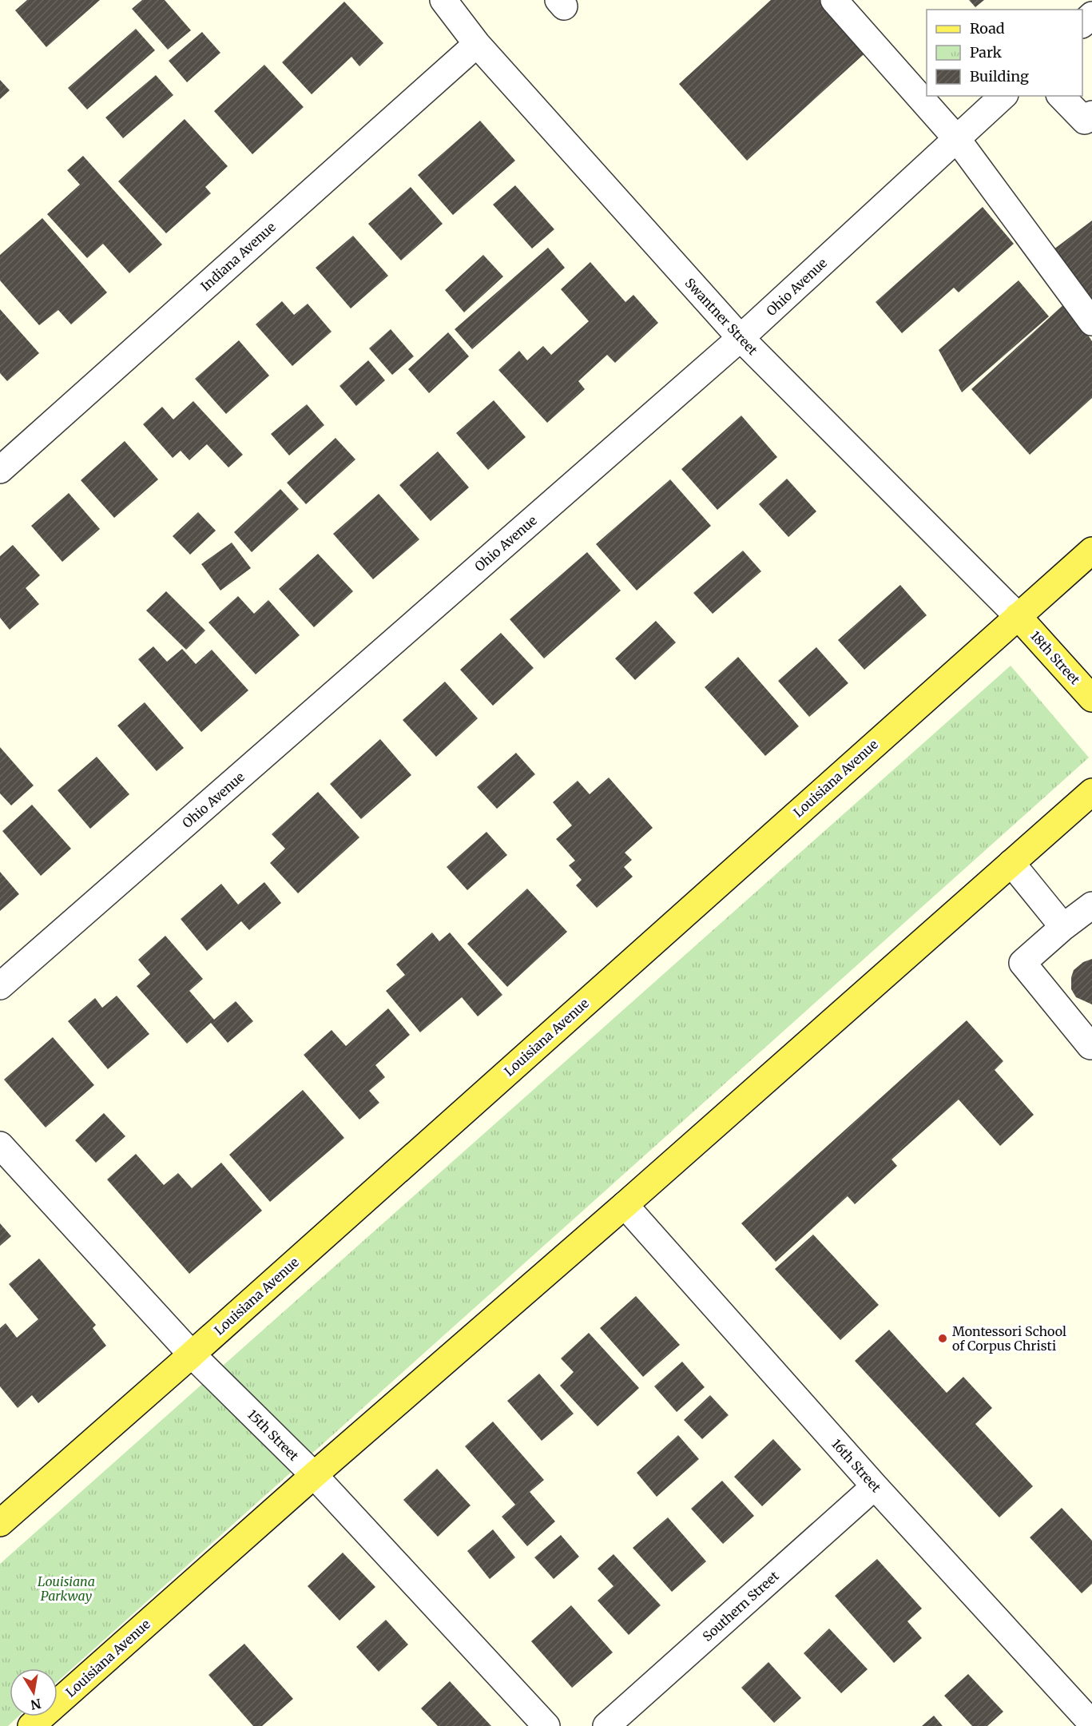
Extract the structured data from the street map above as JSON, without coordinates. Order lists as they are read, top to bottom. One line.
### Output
{"streets":{"main road":["18th Street","Louisiana Avenue"],"street":["Indiana Avenue","Ohio Avenue","Swantner Street","15th Street","16th Street","Southern Street"]},"crossings":[["Indiana Avenue","Swantner Street"],["Ohio Avenue","Swantner Street"],["Swantner Street","18th Street"],["Swantner Street","Louisiana Avenue"],["18th Street","Louisiana Avenue"],["Louisiana Avenue","15th Street"],["Louisiana Avenue","16th Street"],["16th Street","Southern Street"]],"parks":["Louisiana Parkway"],"places":["Montessori School of Corpus Christi"],"legend":["Road","Park","Building"],"north":"bottom"}
